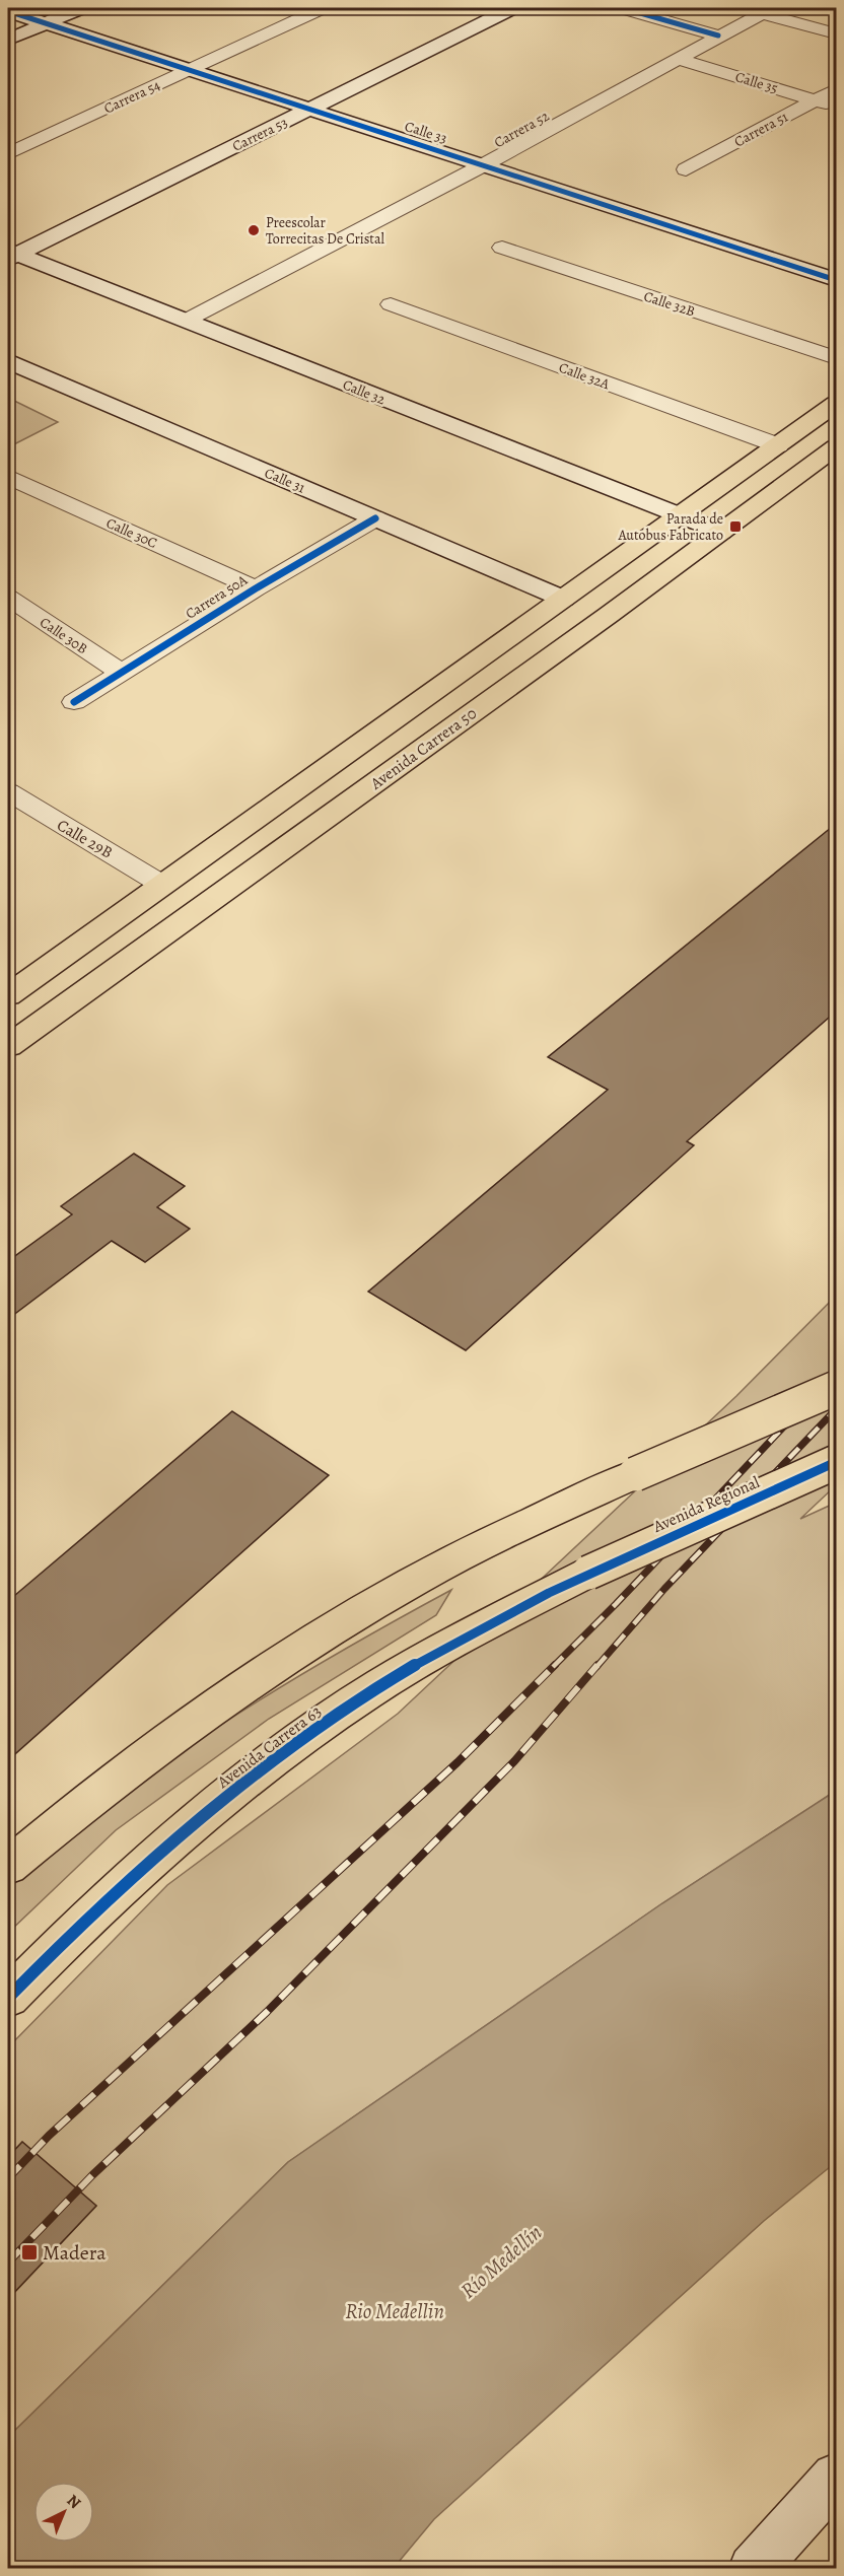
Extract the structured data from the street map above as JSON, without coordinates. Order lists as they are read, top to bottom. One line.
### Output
{"streets":{"main road":["Avenida Carrera 50","Avenida Regional","Avenida Carrera 63"],"street":["Calle 35","Carrera 54","Carrera 52","Carrera 51","Calle 33","Carrera 53","Calle 32B","Calle 32A","Calle 32","Calle 31","Calle 30C","Carrera 50A","Calle 30B","Calle 29B"]},"crossings":[["Calle 35","Carrera 52"],["Calle 35","Carrera 51"],["Carrera 54","Calle 33"],["Carrera 52","Calle 33"],["Carrera 52","Calle 32"],["Calle 33","Carrera 53"],["Carrera 53","Calle 32"],["Calle 32","Avenida Carrera 50"],["Calle 31","Carrera 50A"],["Calle 30C","Carrera 50A"],["Carrera 50A","Calle 30B"],["Avenida Regional","Avenida Carrera 63"]],"water":["Río Medellín","Rio Medellin"],"places":{"other":["Preescolar Torrecitas De Cristal"],"transit":["Parada de Autobus Fabricato","Madera"]},"north":"top right"}
